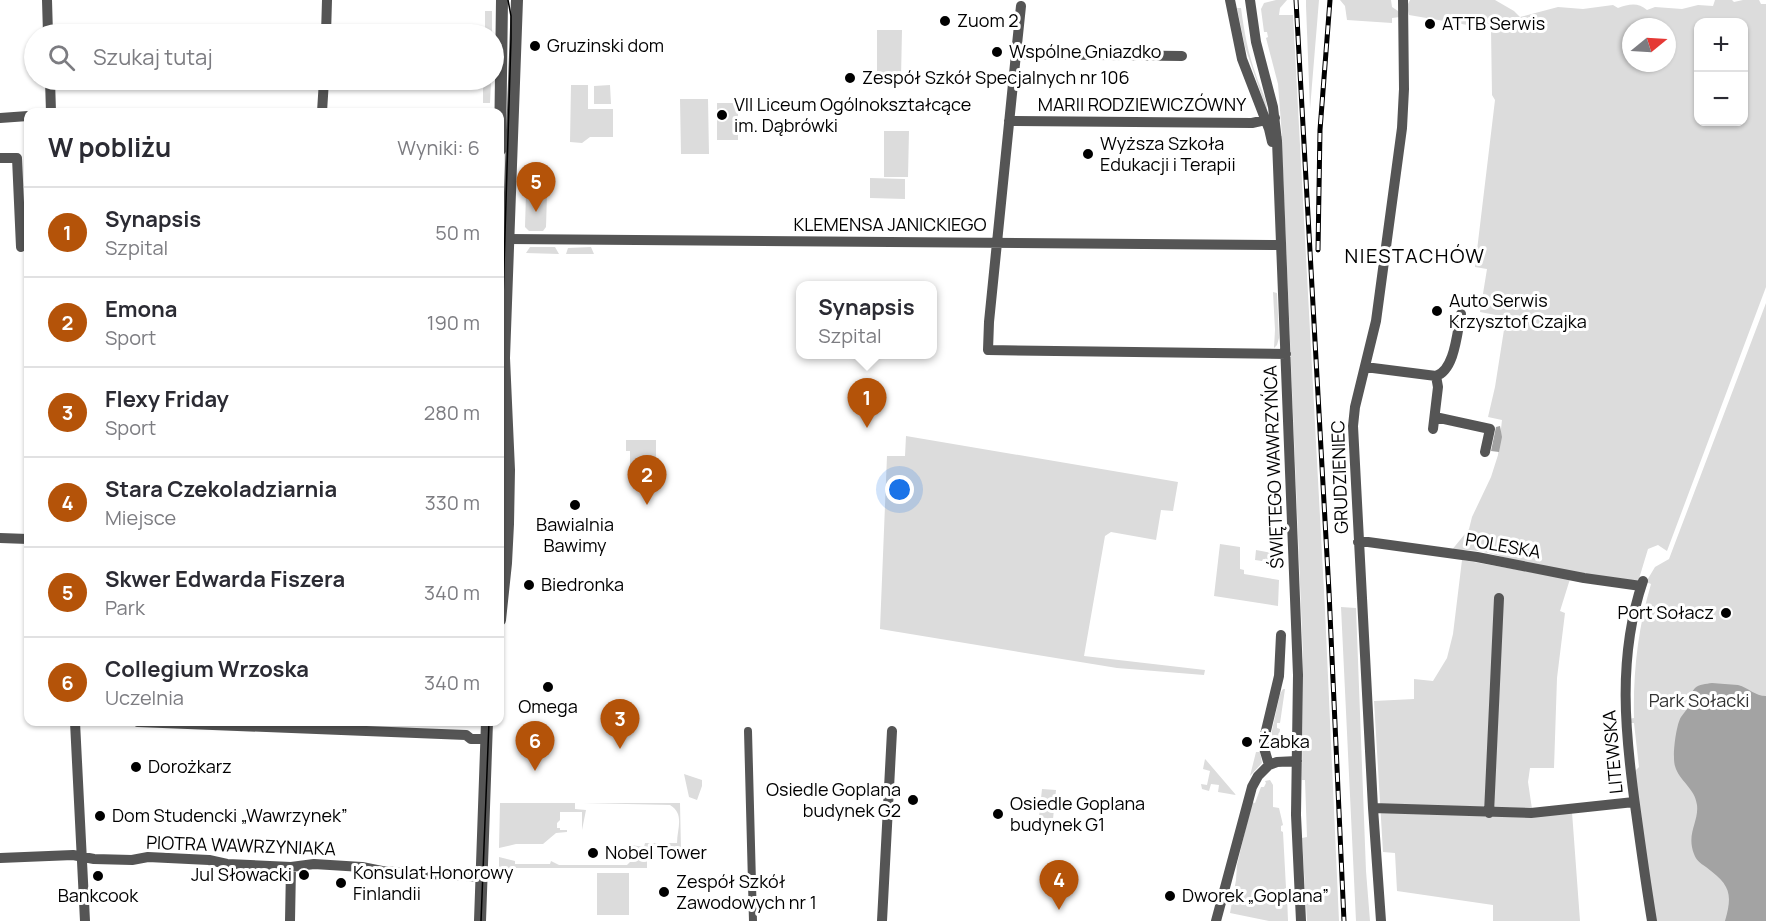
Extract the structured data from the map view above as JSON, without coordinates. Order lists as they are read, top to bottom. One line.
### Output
{"streets":{"street":["MARII RODZIEWICZÓWNY","KLEMENSA JANICKIEGO","ŚWIĘTEGO WAWRZYŃCA","GRUDZIENIEC","POLESKA","LITEWSKA","PIOTRA WAWRZYNIAKA"]},"crossings":[["MARII RODZIEWICZÓWNY","ŚWIĘTEGO WAWRZYŃCA"],["KLEMENSA JANICKIEGO","ŚWIĘTEGO WAWRZYŃCA"],["GRUDZIENIEC","POLESKA"],["POLESKA","LITEWSKA"]],"districts":["NIESTACHÓW"],"parks":["Park Sołacki"],"places":["Zuom 2","ATTB Serwis","Gruzinski dom","Wspólne Gniazdko","Zespół Szkół Specjalnych nr 106","VII Liceum Ogólnokształcące im. Dąbrówki","Wyższa Szkoła Edukacji i Terapii","Auto Serwis Krzysztof Czajka","Bawialnia Bawimy","Biedronka","Port Sołacz","Omega","Żabka","Dorożkarz","Osiedle Goplana budynek G2","Osiedle Goplana budynek G1","Dom Studencki „Wawrzynek”","Nobel Tower","Jul Słowacki","Bankcook","Konsulat Honorowy Finlandii","Zespół Szkół Zawodowych nr 1","Dworek „Goplana”"],"north":"right","page":{"map_buttons":["+","−"],"search":"Szukaj tutaj","heading":["W pobliżu","Wyniki: 6"],"pins":["5","1","2","3","6","4"],"list":[{"mark":"1","name":"Synapsis","note":"Szpital","value":"50 m"},{"mark":"2","name":"Emona","note":"Sport","value":"190 m"},{"mark":"3","name":"Flexy Friday","note":"Sport","value":"280 m"},{"mark":"4","name":"Stara Czekoladziarnia","note":"Miejsce","value":"330 m"},{"mark":"5","name":"Skwer Edwarda Fiszera","note":"Park","value":"340 m"},{"mark":"6","name":"Collegium Wrzoska","note":"Uczelnia","value":"340 m"}],"popup":["Synapsis","Szpital"]}}
